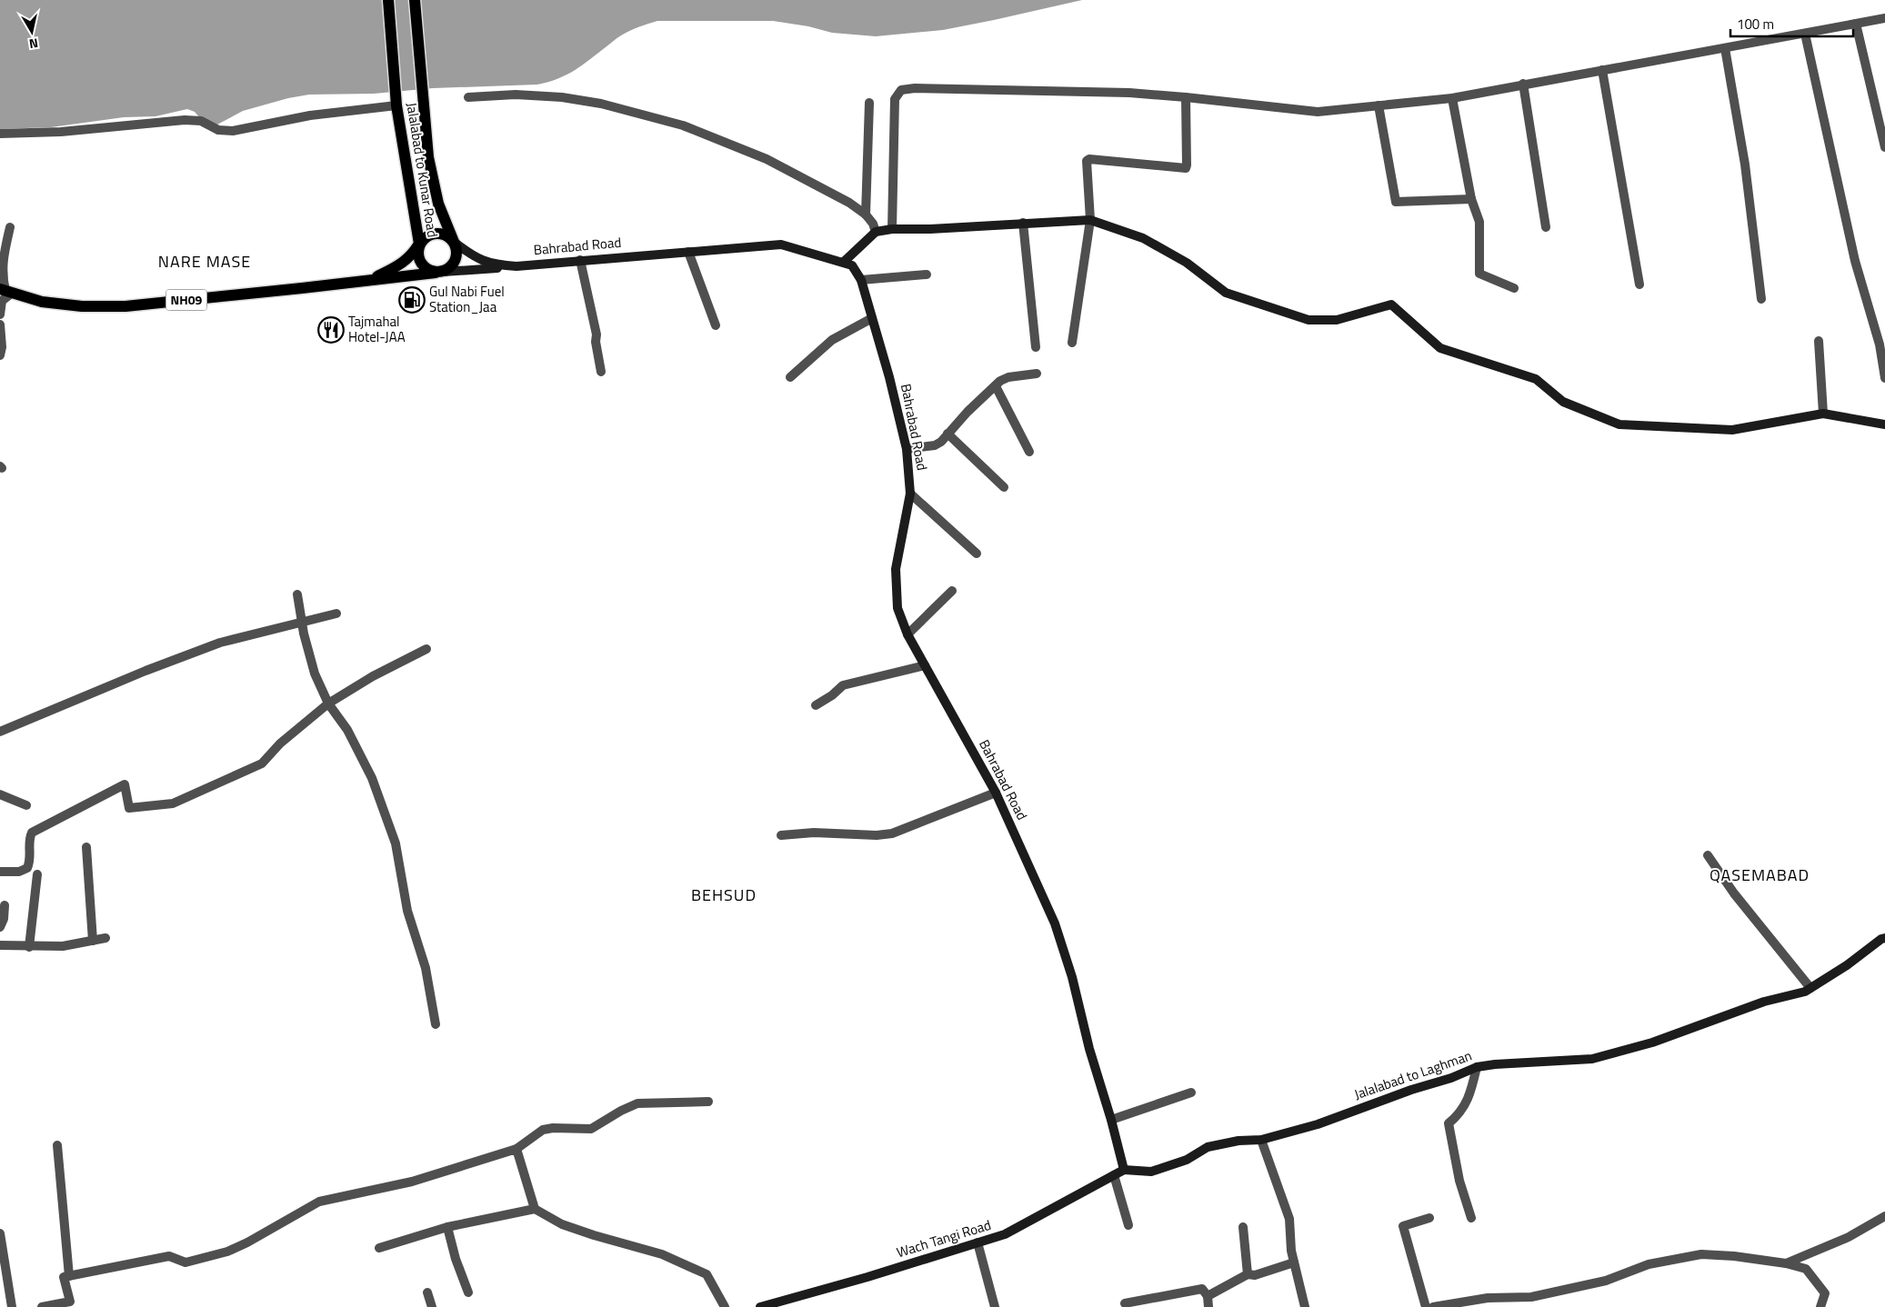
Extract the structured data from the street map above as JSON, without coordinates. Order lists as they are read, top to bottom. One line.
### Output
{"streets":{"main road":["Jalalabad to Kunar Road","NH09"],"street":["Bahrabad Road","Jalalabad to Laghman","Wach Tangi Road"]},"crossings":[["Jalalabad to Kunar Road","Bahrabad Road"],["Jalalabad to Kunar Road","NH09"],["Bahrabad Road","NH09"],["Bahrabad Road","Jalalabad to Laghman"],["Bahrabad Road","Wach Tangi Road"],["Jalalabad to Laghman","Wach Tangi Road"]],"districts":["NARE MASE","QASEMABAD","BEHSUD"],"places":{"fuel station":["Gul Nabi Fuel Station_Jaa"],"restaurant":["Tajmahal Hotel-JAA"]},"scale_bar":"100 m","north":"bottom"}
